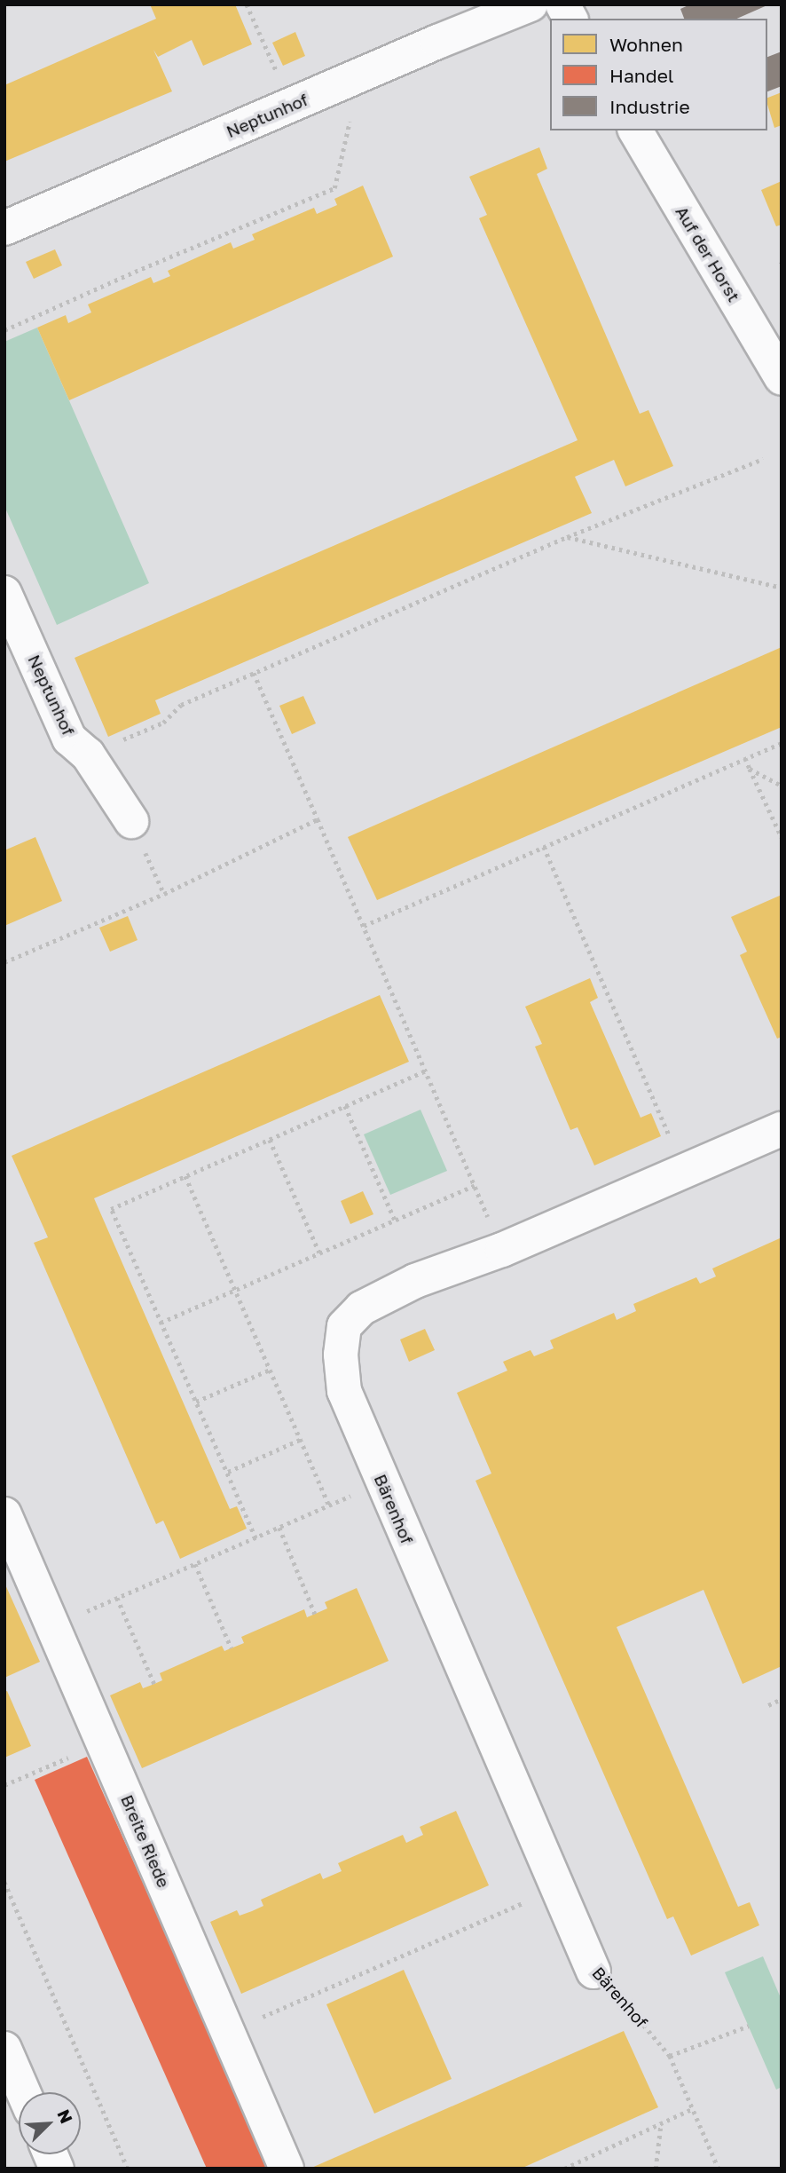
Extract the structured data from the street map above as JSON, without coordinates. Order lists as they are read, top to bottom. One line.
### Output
{"streets":{"street":["Neptunhof","Auf der Horst","Bärenhof","Breite Riede"]},"legend":["Wohnen","Handel","Industrie"],"north":"top right"}
